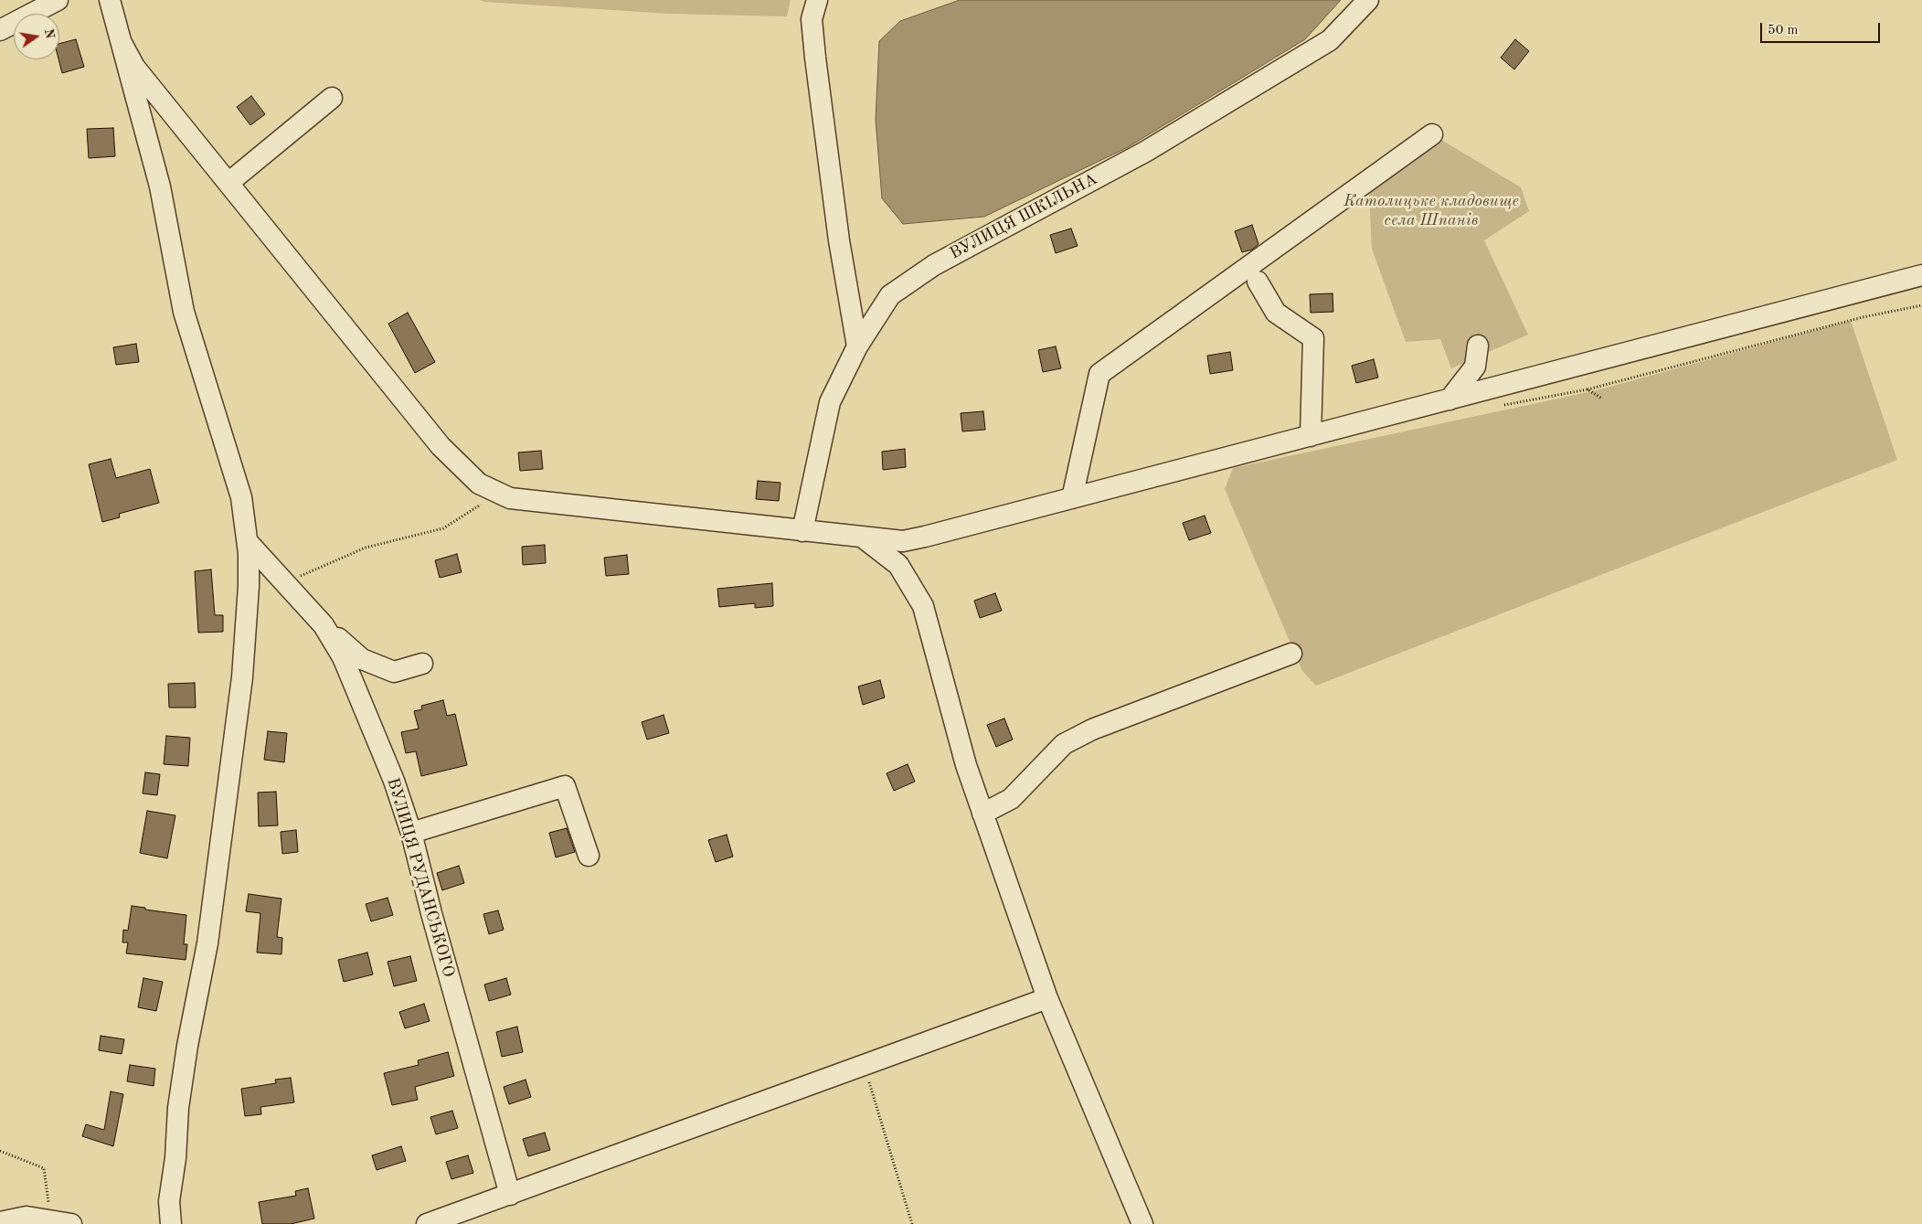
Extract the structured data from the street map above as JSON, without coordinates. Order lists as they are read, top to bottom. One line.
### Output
{"streets":{"street":["ВУЛИЦЯ ШКІЛЬНА","ВУЛИЦЯ РУДАНСЬКОГО"]},"parks":["Католицьке кладовище села Шпанів"],"scale_bar":"50 m","north":"right"}
